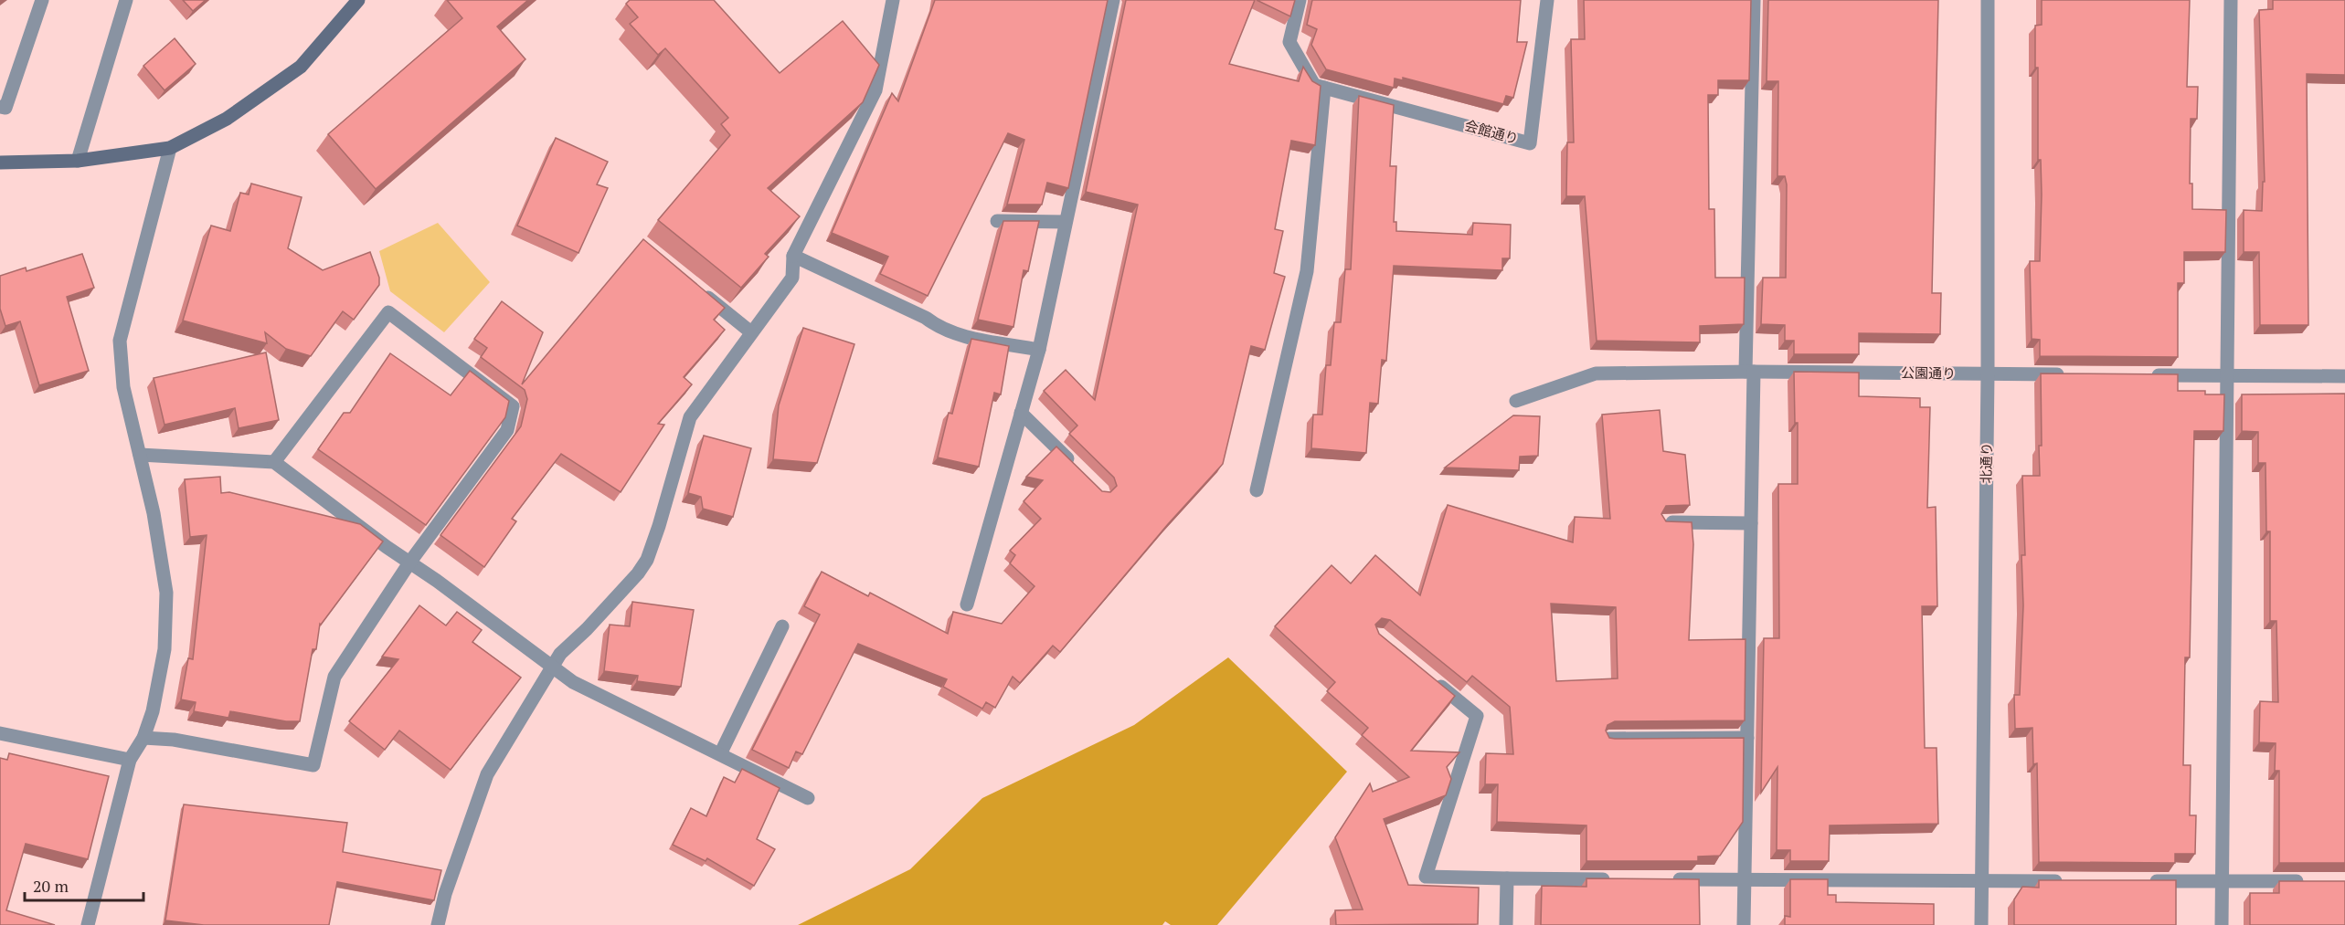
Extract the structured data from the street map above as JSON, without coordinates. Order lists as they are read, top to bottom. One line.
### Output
{"streets":{"street":["会館通り","公園通り","北通り"]},"crossings":[["公園通り","北通り"]],"scale_bar":"20 m"}
